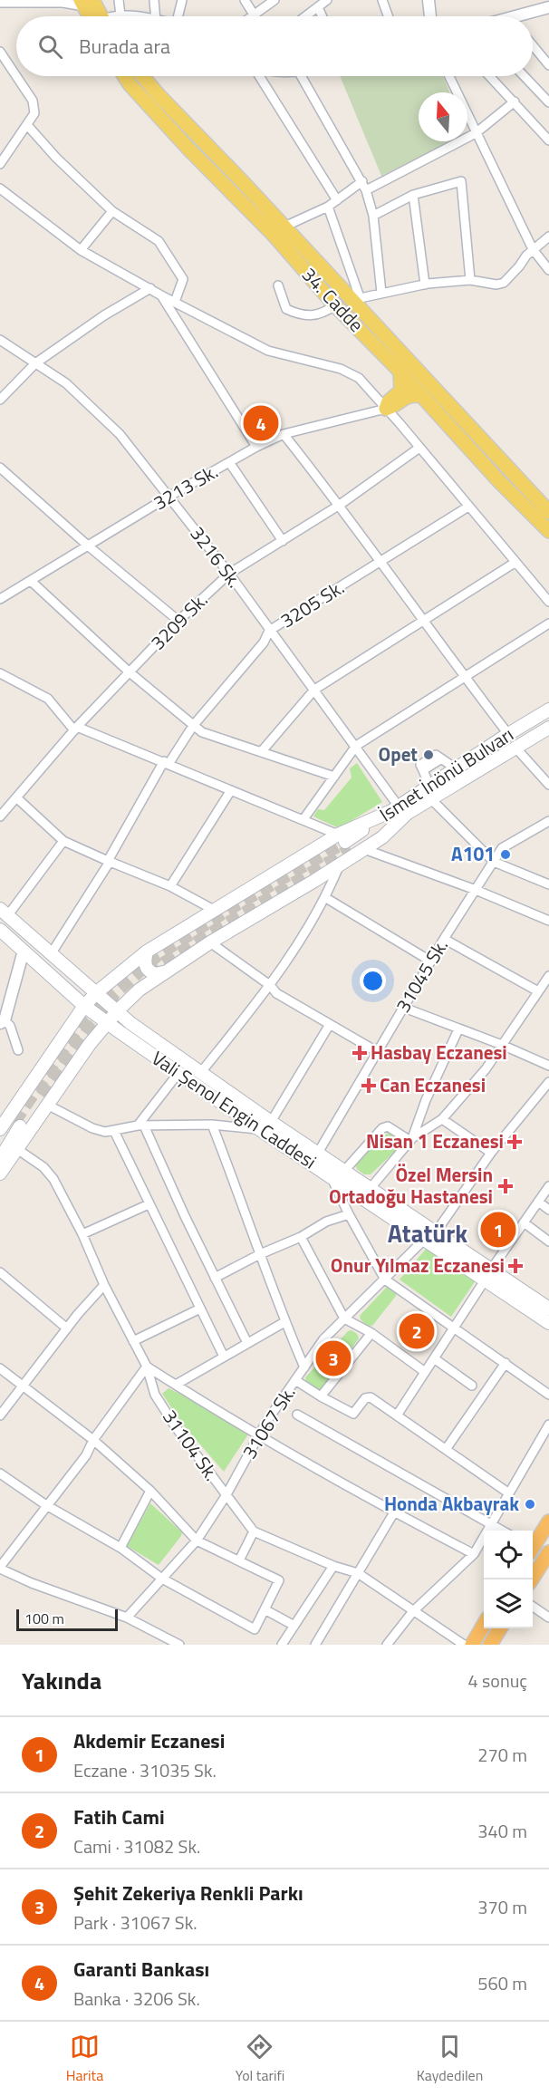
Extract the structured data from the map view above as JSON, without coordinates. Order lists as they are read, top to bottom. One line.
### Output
{"streets":{"main road":["34. Cadde","İsmet İnönü Bulvarı","Vali Şenol Engin Caddesi"],"street":["3213 Sk.","3216 Sk.","3205 Sk.","3209 Sk.","31045 Sk.","31067 Sk.","31104 Sk."]},"crossings":[["3213 Sk.","3216 Sk."],["3216 Sk.","3205 Sk."],["3216 Sk.","3209 Sk."],["3216 Sk.","İsmet İnönü Bulvarı"],["3205 Sk.","Vali Şenol Engin Caddesi"],["İsmet İnönü Bulvarı","Vali Şenol Engin Caddesi"],["31045 Sk.","Vali Şenol Engin Caddesi"],["Vali Şenol Engin Caddesi","31067 Sk."],["31067 Sk.","31104 Sk."]],"districts":["Atatürk"],"places":{"other":["Opet","A101","Honda Akbayrak"],"health":["Hasbay Eczanesi","Can Eczanesi","Nisan 1 Eczanesi","Özel Mersin Ortadoğu Hastanesi","Onur Yılmaz Eczanesi"]},"scale_bar":"100 m","north":"top","page":{"search":"Burada ara","pins":["4","1","2","3"],"scale":"100 m","heading":["Yakında","4 sonuç"],"list":[{"mark":"1","name":"Akdemir Eczanesi","note":"Eczane · 31035 Sk.","value":"270 m"},{"mark":"2","name":"Fatih Cami","note":"Cami · 31082 Sk.","value":"340 m"},{"mark":"3","name":"Şehit Zekeriya Renkli Parkı","note":"Park · 31067 Sk.","value":"370 m"},{"mark":"4","name":"Garanti Bankası","note":"Banka · 3206 Sk.","value":"560 m"}],"nav":["Harita","Yol tarifi","Kaydedilen"]}}
